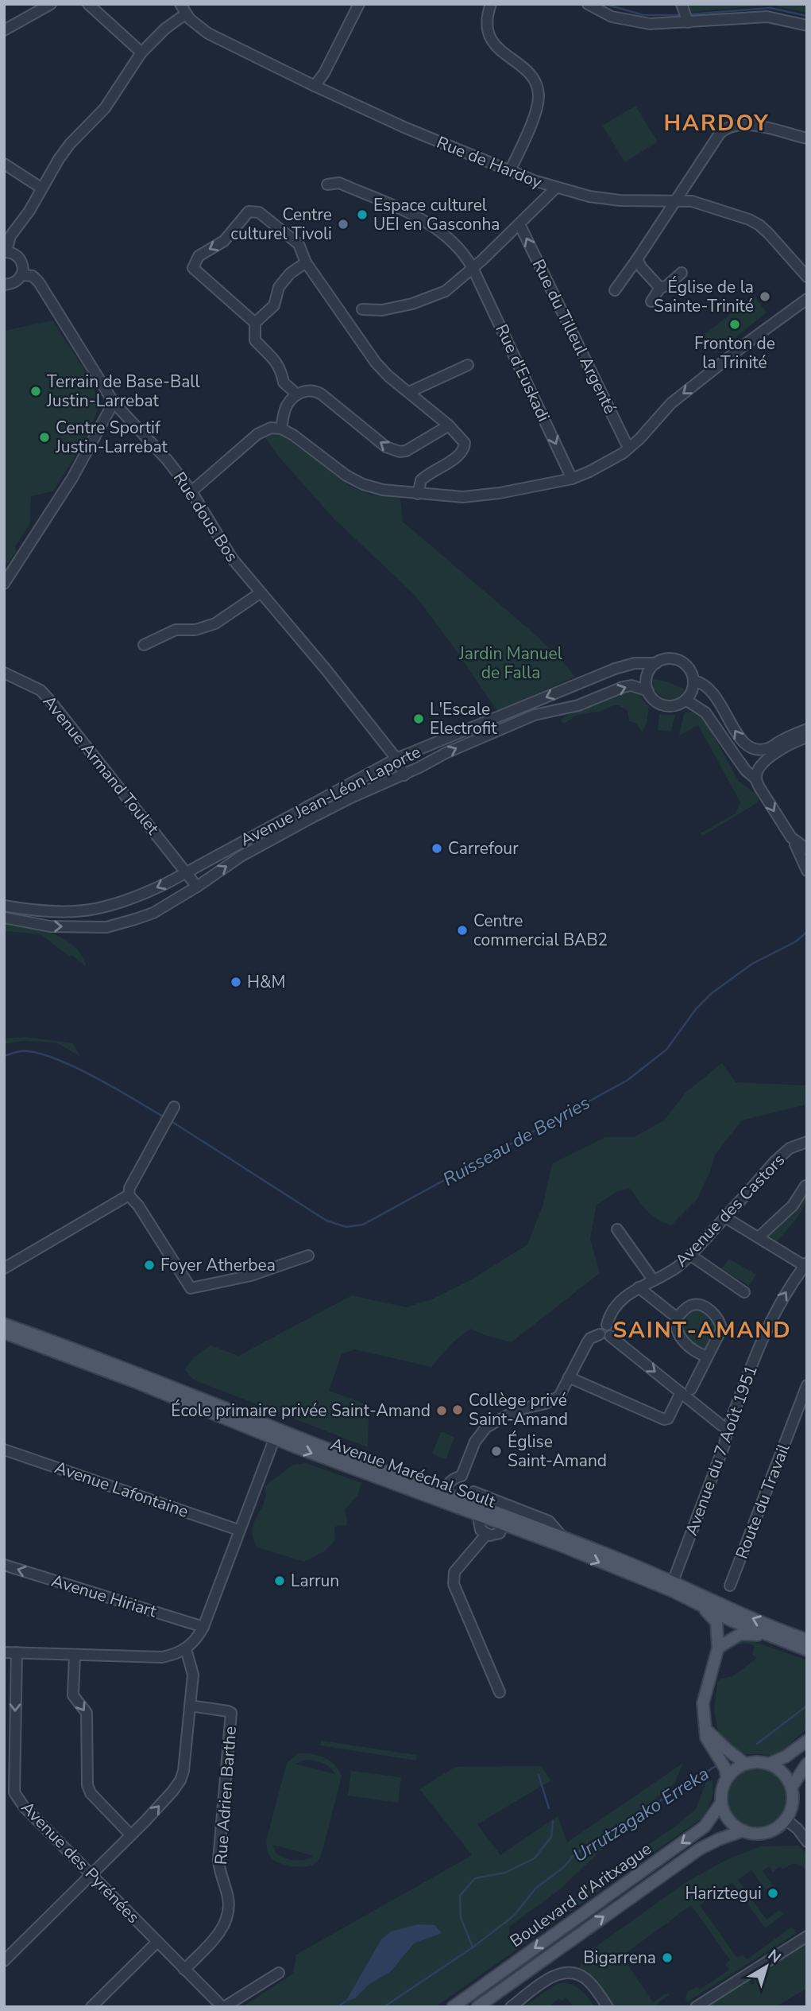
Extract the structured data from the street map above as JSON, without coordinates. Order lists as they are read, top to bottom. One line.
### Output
{"streets":{"main road":["Avenue Maréchal Soult","Boulevard d'Aritxague"],"street":["Rue de Hardoy","Rue du Tilleul Argenté","Rue d'Euskadi","Rue dous Bos","Avenue Armand Toulet","Avenue Jean-Léon Laporte","Avenue des Castors","Avenue du 7 Août 1951","Avenue Lafontaine","Route du Travail","Avenue Hiriart","Rue Adrien Barthe","Avenue des Pyrénées"]},"crossings":[["Rue dous Bos","Avenue Jean-Léon Laporte"],["Avenue Armand Toulet","Avenue Jean-Léon Laporte"],["Rue Adrien Barthe","Avenue des Pyrénées"]],"one_way":["Rue du Tilleul Argenté","Rue d'Euskadi","Avenue du 7 Août 1951"],"districts":["HARDOY","SAINT-AMAND"],"water":["Ruisseau de Beyries","Urrutzagako Erreka"],"parks":["Jardin Manuel de Falla"],"places":["Espace culturel UEI en Gasconha","Centre culturel Tivoli","Église de la Sainte-Trinité","Fronton de la Trinité","Terrain de Base-Ball Justin-Larrebat","Centre Sportif Justin-Larrebat","L'Escale Electrofit","Carrefour","Centre commercial BAB2","H&M","Foyer Atherbea","Collège privé Saint-Amand","École primaire privée Saint-Amand","Église Saint-Amand","Larrun","Hariztegui","Bigarrena"],"north":"top right"}
